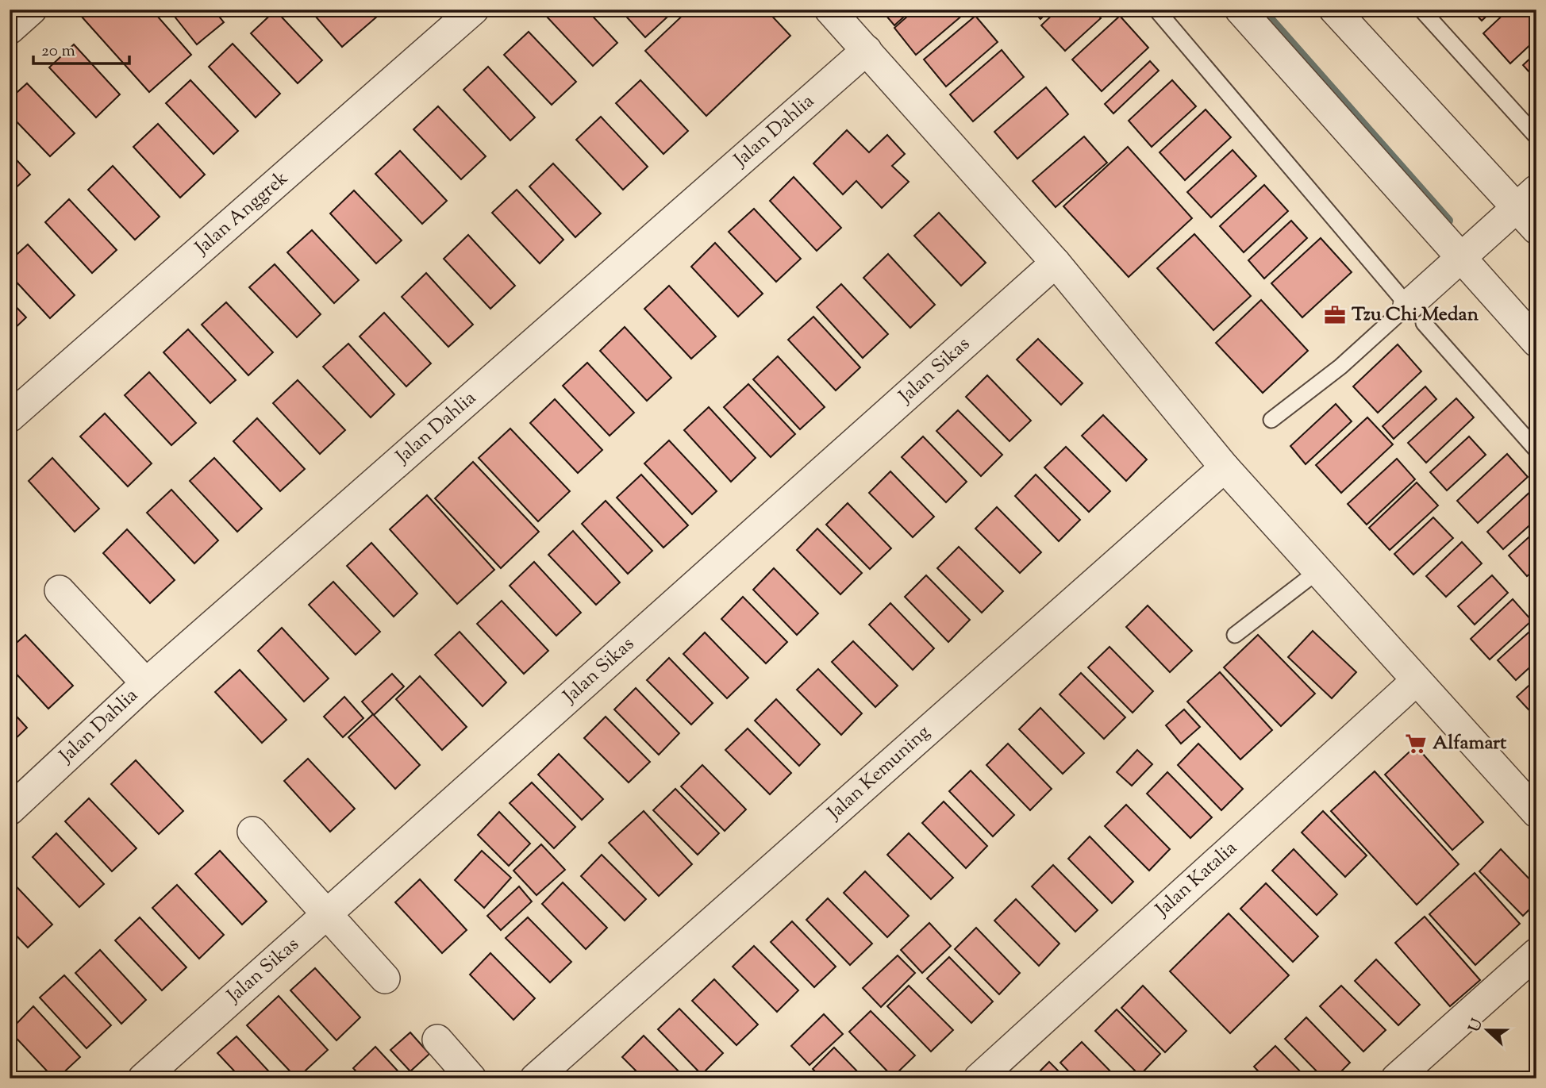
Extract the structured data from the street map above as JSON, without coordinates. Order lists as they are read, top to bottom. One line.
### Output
{"streets":{"street":["Jalan Dahlia","Jalan Anggrek","Jalan Sikas","Jalan Kemuning","Jalan Katalia"]},"places":{"office":["Tzu Chi Medan"],"supermarket":["Alfamart"]},"scale_bar":"20 m","north":"left"}
